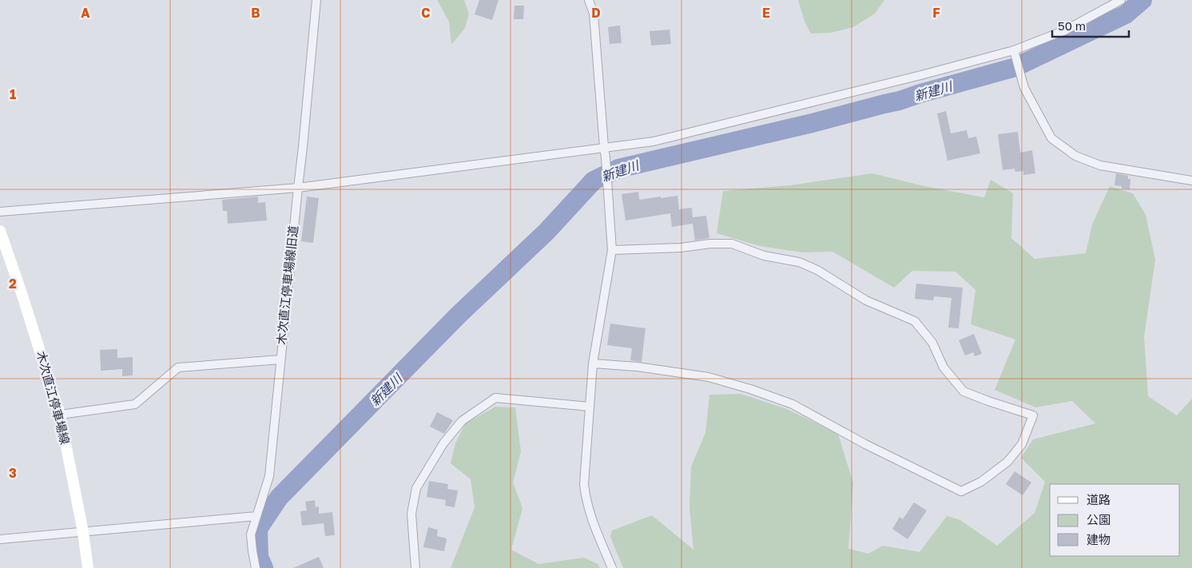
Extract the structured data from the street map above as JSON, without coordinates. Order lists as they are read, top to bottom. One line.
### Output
{"streets":{"main road":["木次直江停車場線"],"street":["木次直江停車場線旧道"]},"water":["新建川"],"legend":["道路","公園","建物"],"scale_bar":"50 m","grid":{"columns":["A","B","C","D","E","F"],"rows":["1","2","3"]}}
